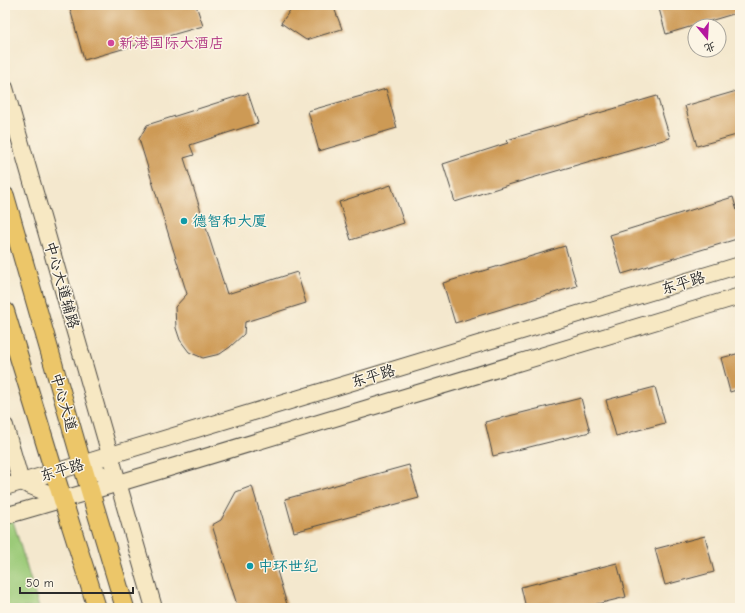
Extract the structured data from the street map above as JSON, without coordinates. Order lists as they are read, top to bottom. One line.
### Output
{"streets":{"main road":["东平路","中心大道辅路","中心大道"]},"crossings":[["东平路","中心大道辅路"],["东平路","中心大道"]],"places":["新港国际大酒店","德智和大厦","中环世纪"],"scale_bar":"50 m","north":"bottom"}
